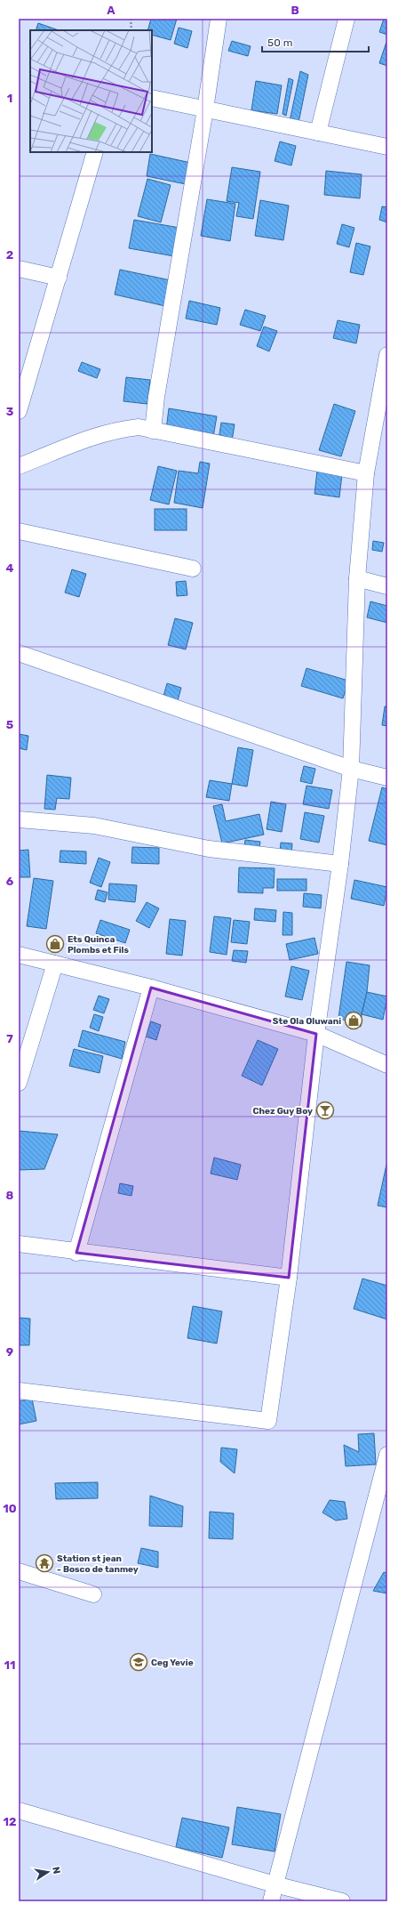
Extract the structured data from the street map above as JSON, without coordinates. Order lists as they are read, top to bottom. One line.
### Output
{"places":{"shop":["Ets Quinca Plombs et Fils","Ste Ola Oluwani"],"bar":["Chez Guy Boy"],"temple":["Station st jean - Bosco de tanmey"],"school or university":["Ceg Yevie"]},"scale_bar":"50 m","north":"right","grid":{"columns":["A","B"],"rows":["1","2","3","4","5","6","7","8","9","10","11","12"]}}
